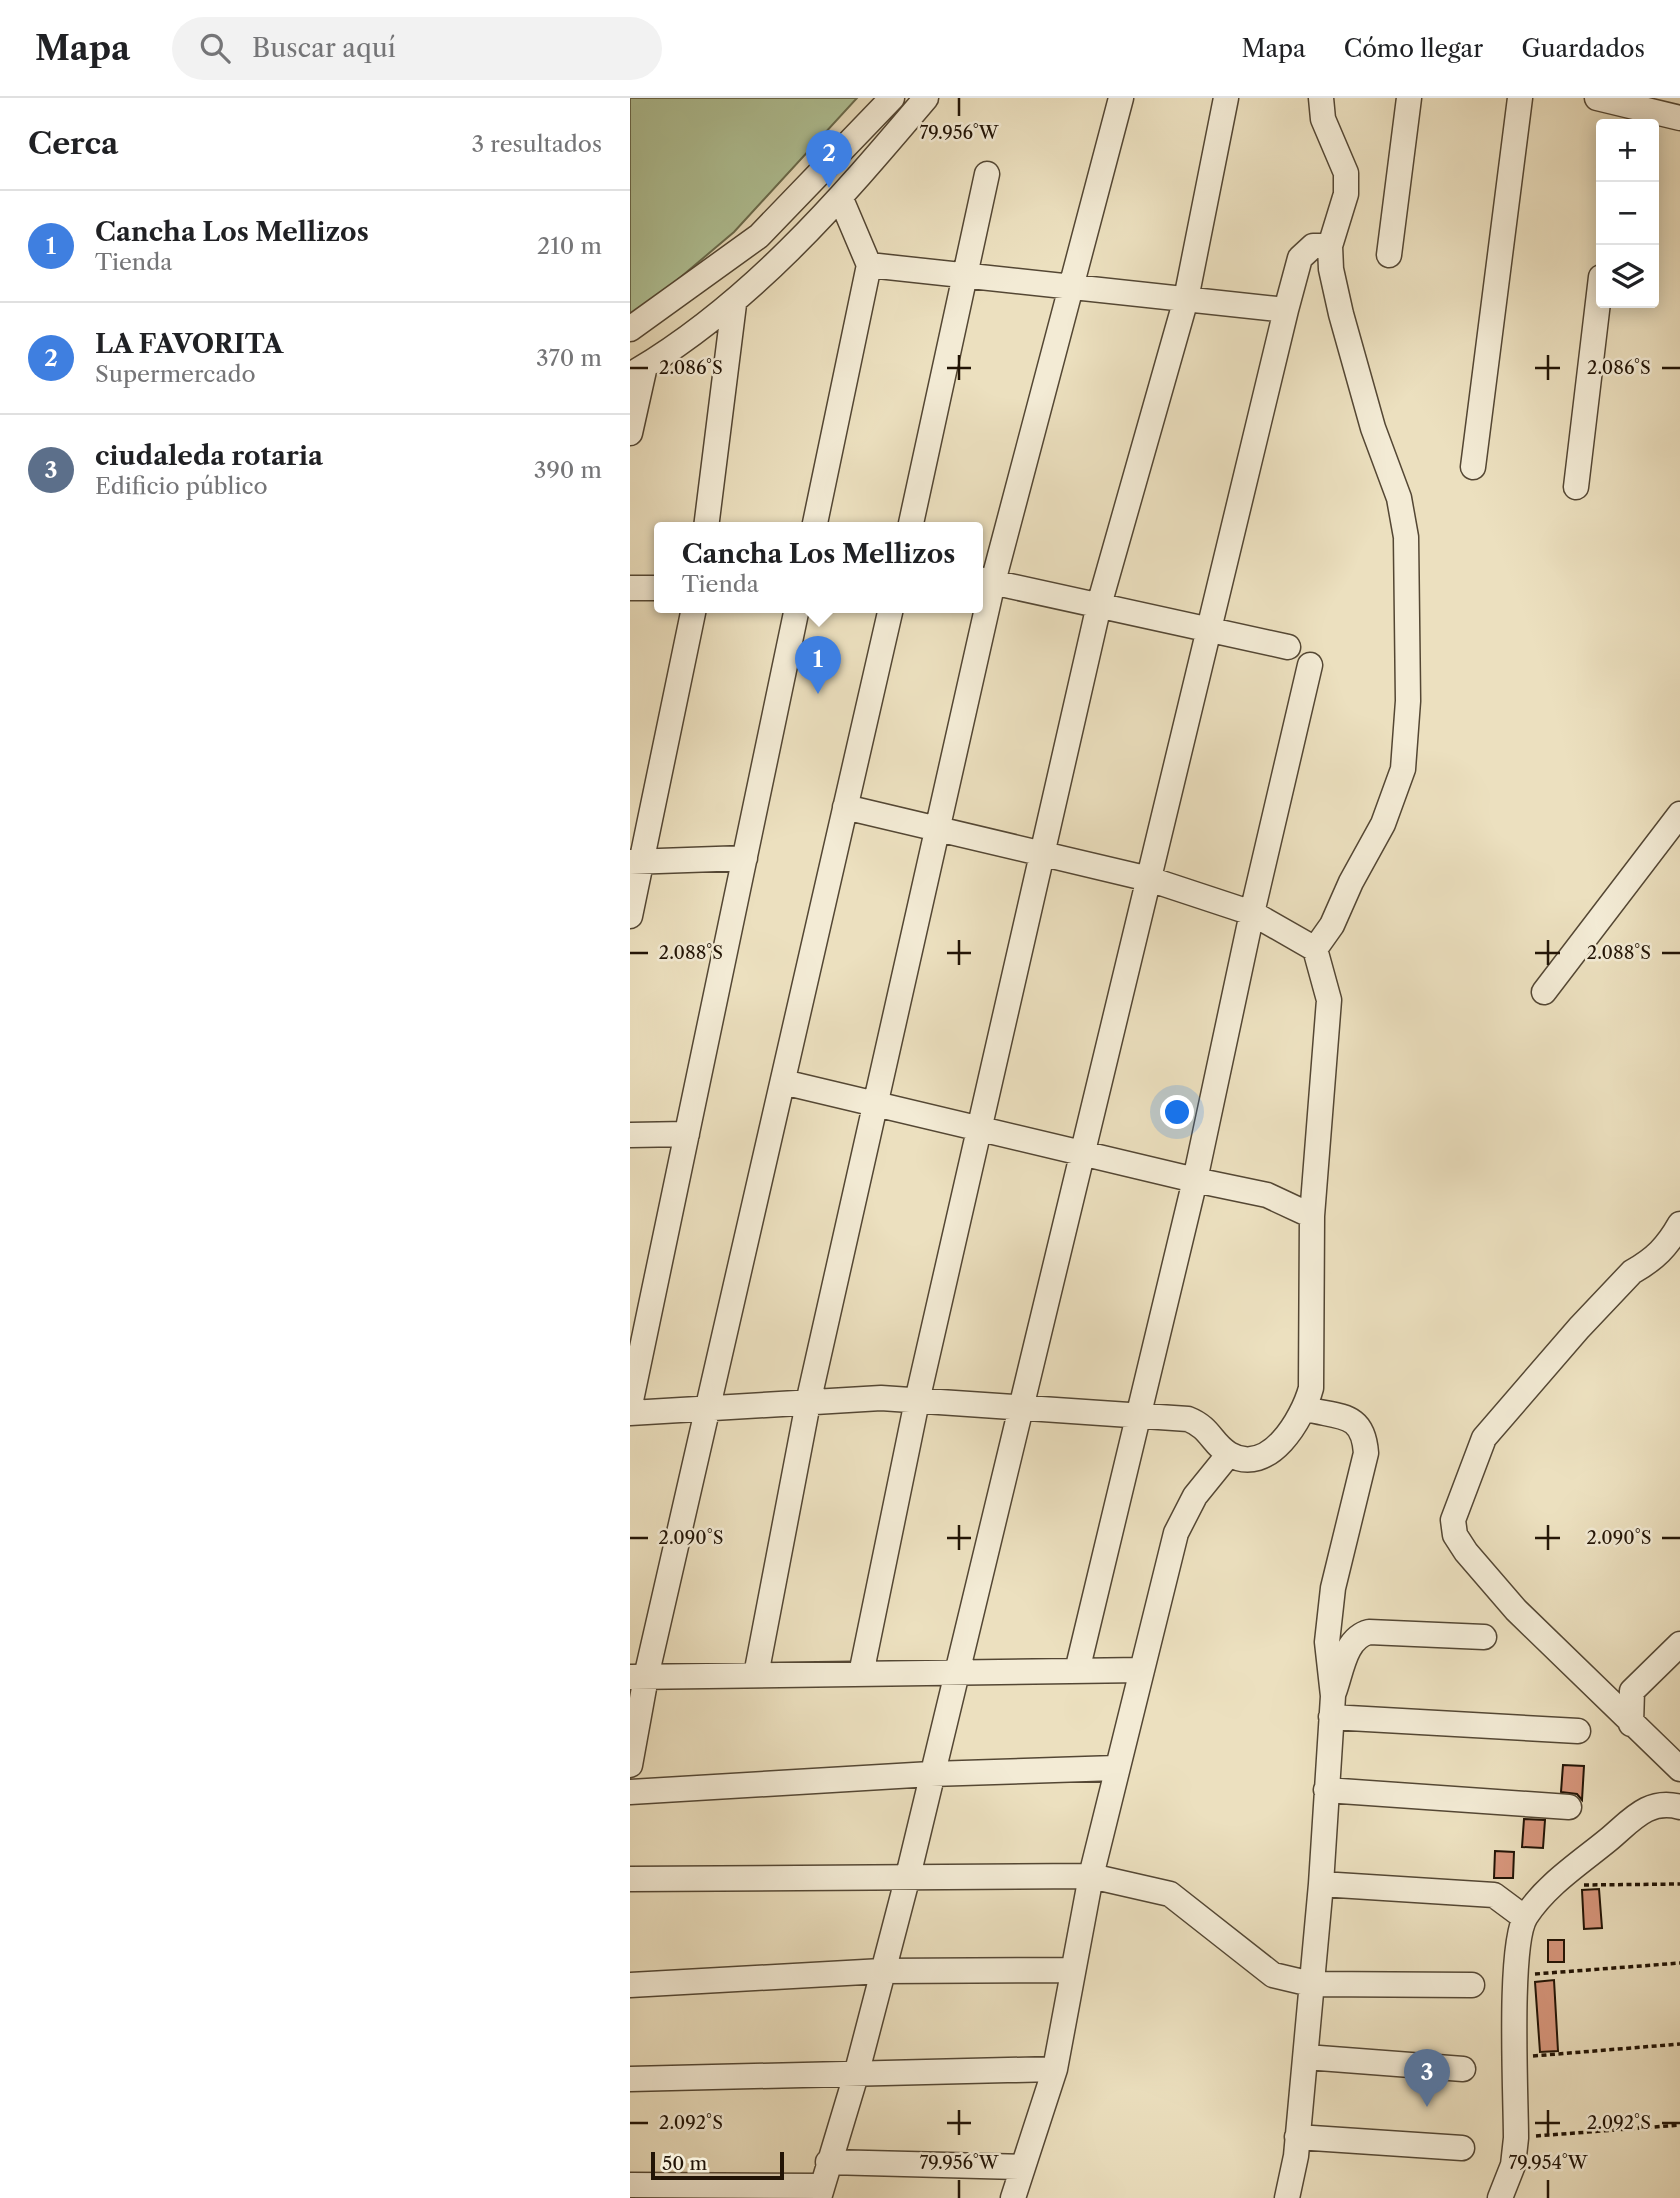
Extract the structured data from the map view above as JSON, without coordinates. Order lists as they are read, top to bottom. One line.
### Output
{"scale_bar":"50 m","page":{"header":"Mapa","search":"Buscar aquí","nav":["Mapa","Cómo llegar","Guardados"],"heading":["Cerca","3 resultados"],"map_buttons":["+","−"],"pins":["2","1","3"],"list":[{"mark":"1","name":"Cancha Los Mellizos","note":"Tienda","value":"210 m"},{"mark":"2","name":"LA FAVORITA","note":"Supermercado","value":"370 m"},{"mark":"3","name":"ciudaleda rotaria","note":"Edificio público","value":"390 m"}],"popup":["Cancha Los Mellizos","Tienda"],"scale":"50 m"},"coordinates":["79.956°W","2.086°S","2.088°S","2.090°S","2.092°S","79.954°W"]}
